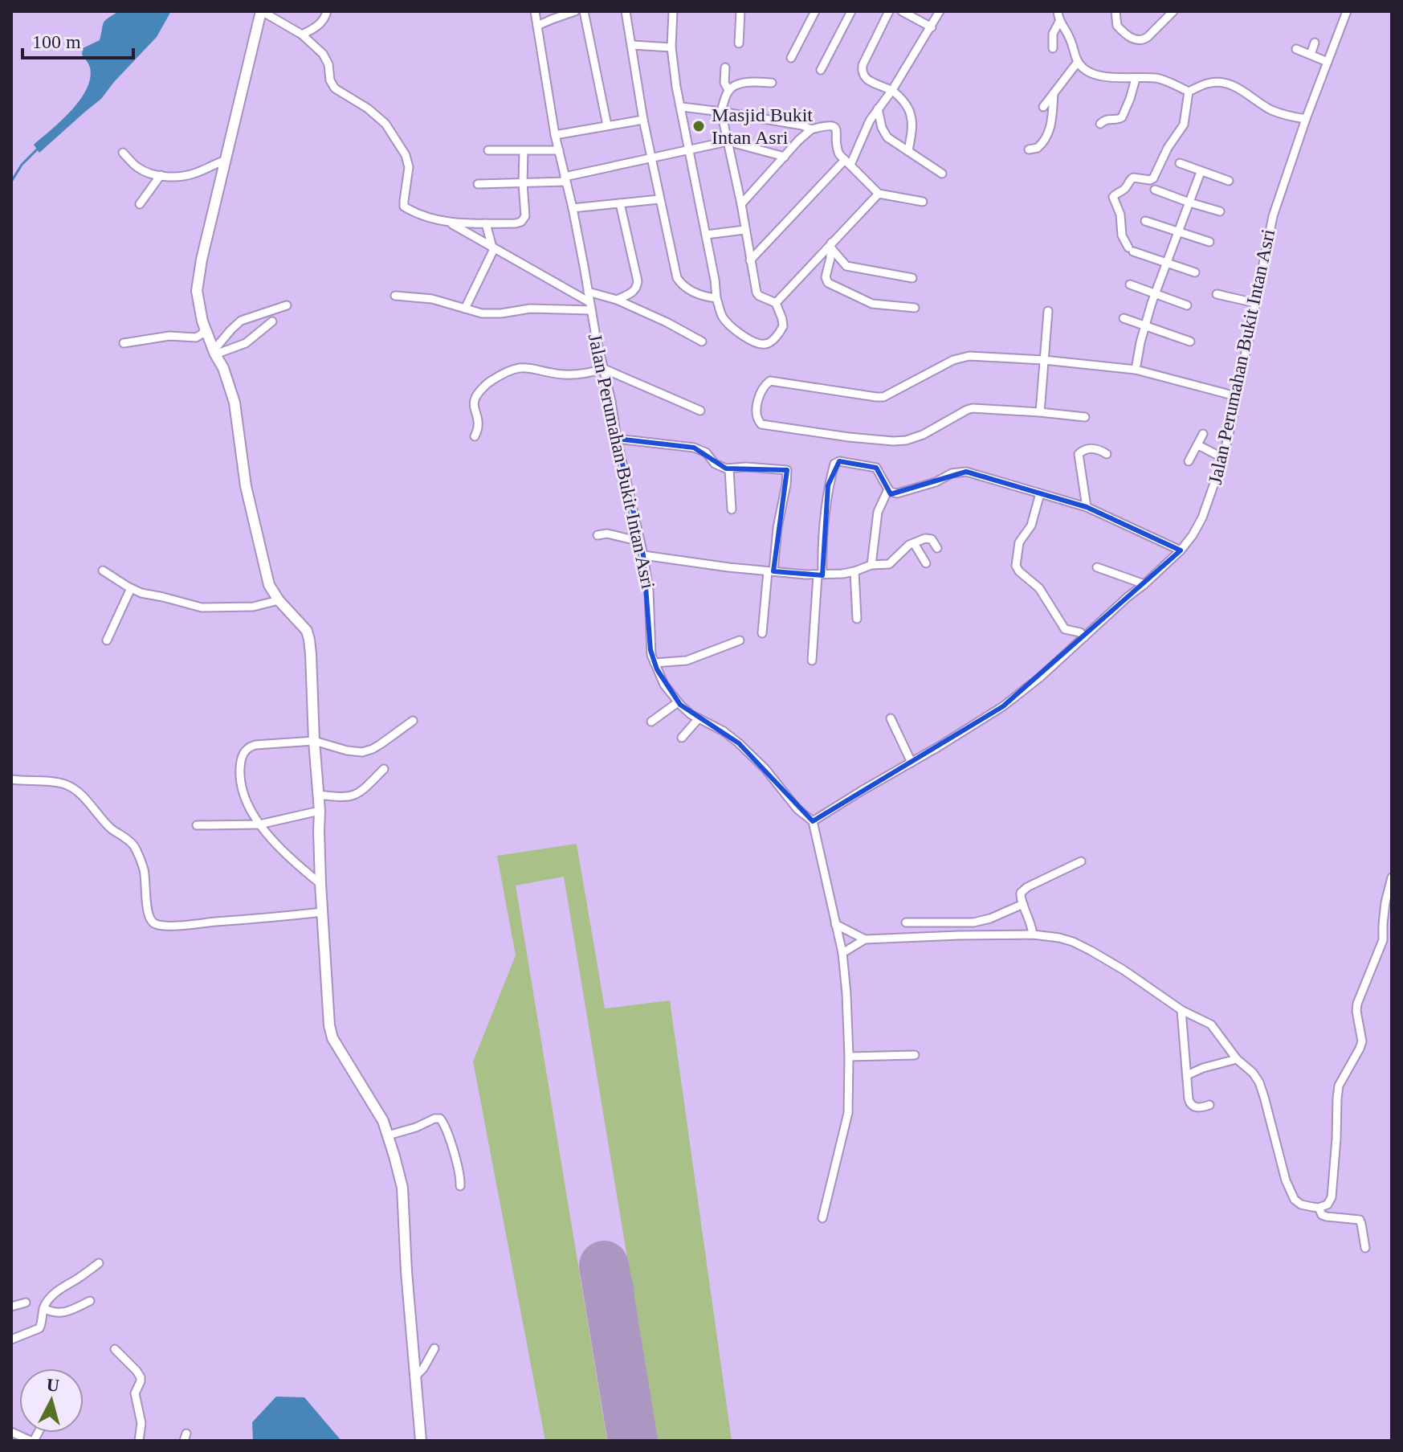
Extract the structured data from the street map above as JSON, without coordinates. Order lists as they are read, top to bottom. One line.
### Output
{"streets":{"street":["Jalan Perumahan Bukit Intan Asri"]},"places":["Masjid Bukit Intan Asri"],"scale_bar":"100 m","north":"top"}
